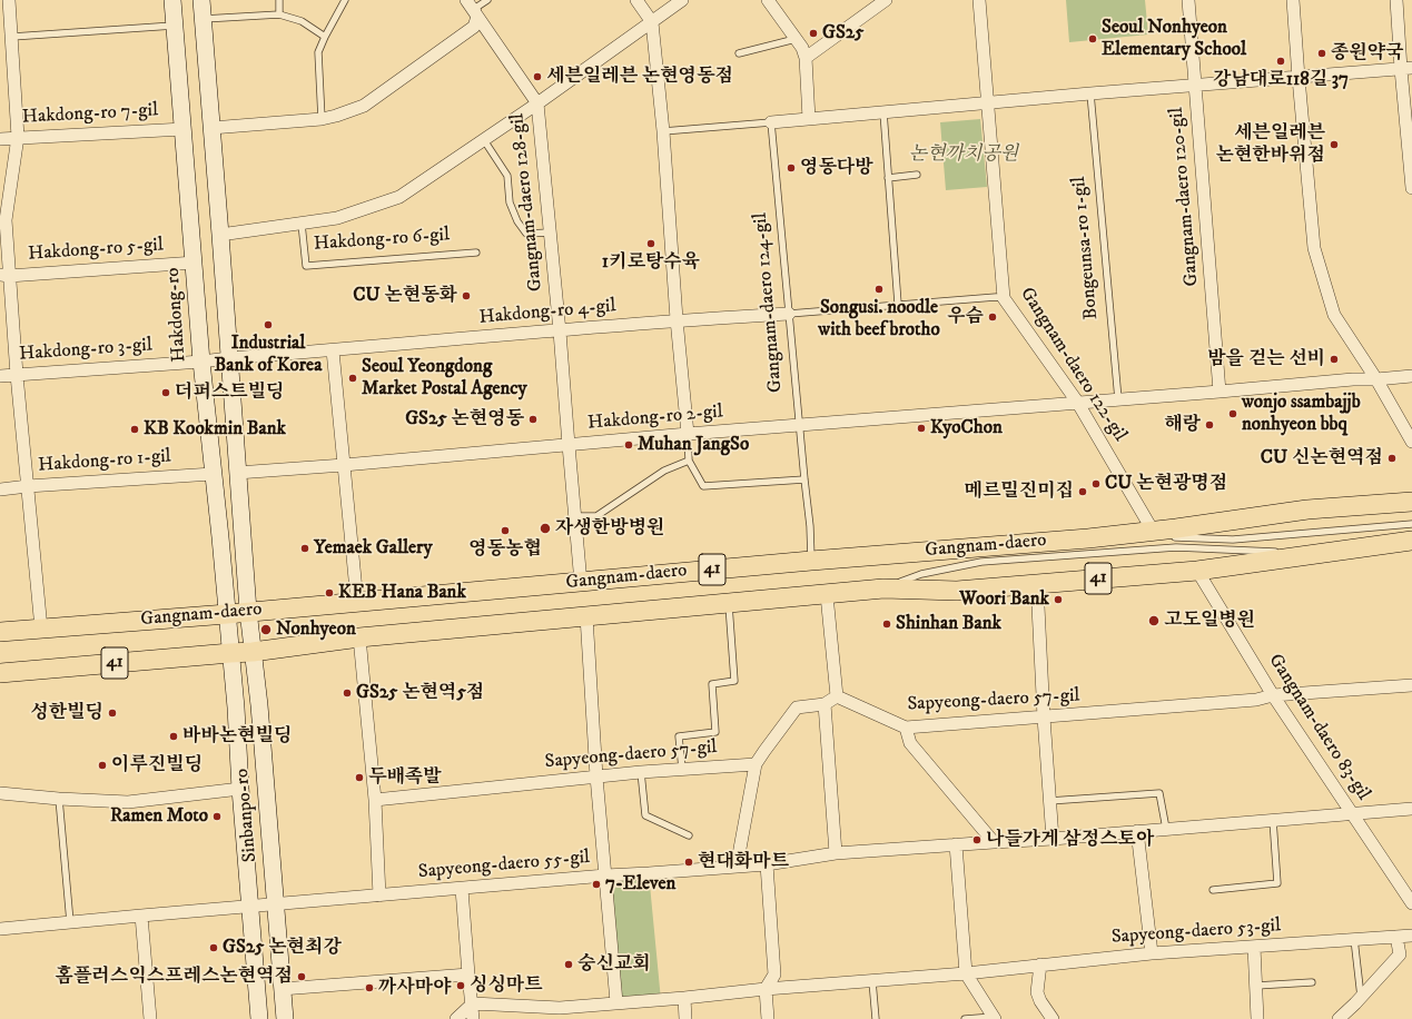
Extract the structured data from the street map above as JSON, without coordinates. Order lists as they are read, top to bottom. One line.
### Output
{"streets":{"main road":["Hakdong-ro","Gangnam-daero","41","Sinbanpo-ro"],"street":["Hakdong-ro 7-gil","Gangnam-daero 120-gil","Gangnam-daero 128-gil","Hakdong-ro 6-gil","Hakdong-ro 5-gil","Hakdong-ro 4-gil","Hakdong-ro 3-gil","Gangnam-daero 122-gil","Hakdong-ro 2-gil","Hakdong-ro 1-gil","Sapyeong-daero 57-gil","Gangnam-daero 83-gil","Sapyeong-daero 55-gil","Sapyeong-daero 53-gil"],"lane":["Bongeunsa-ro 1-gil","Gangnam-daero 124-gil"]},"crossings":[["Hakdong-ro 7-gil","Hakdong-ro"],["Gangnam-daero 128-gil","Hakdong-ro 6-gil"],["Gangnam-daero 128-gil","Hakdong-ro 4-gil"],["Gangnam-daero 128-gil","Hakdong-ro 2-gil"],["Gangnam-daero 128-gil","Gangnam-daero"],["Hakdong-ro 5-gil","Hakdong-ro"],["Gangnam-daero 124-gil","Hakdong-ro 4-gil"],["Gangnam-daero 124-gil","Hakdong-ro 2-gil"],["Gangnam-daero 124-gil","Gangnam-daero"],["Hakdong-ro 4-gil","Hakdong-ro"],["Hakdong-ro 4-gil","Hakdong-ro 3-gil"],["Hakdong-ro 4-gil","Gangnam-daero 122-gil"],["Hakdong-ro","Hakdong-ro 3-gil"],["Hakdong-ro","Hakdong-ro 1-gil"],["Hakdong-ro","Gangnam-daero"],["Hakdong-ro","Sinbanpo-ro"],["Gangnam-daero 122-gil","Hakdong-ro 2-gil"],["Gangnam-daero 122-gil","Gangnam-daero"],["Gangnam-daero","Gangnam-daero 83-gil"],["Gangnam-daero","Sinbanpo-ro"],["Sapyeong-daero 57-gil","Gangnam-daero 83-gil"],["Gangnam-daero 83-gil","Sapyeong-daero 55-gil"],["Sinbanpo-ro","Sapyeong-daero 55-gil"]],"parks":["논현까치공원"],"places":["GS25","Seoul Nonhyeon Elementary School","종원약국","강남대로118길 37","세븐일레븐 논현영동점","세븐일레븐 논현한바위점","영동다방","1키로탕수육","Songusi. noodle with beef brotho","CU 논현동화","우슴","Industrial Bank of Korea","밤을 걷는 선비","Seoul Yeongdong Market Postal Agency","더퍼스트빌딩","wonjo ssambajjb nonhyeon bbq","GS25 논현영동","해랑","KyoChon","KB Kookmin Bank","Muhan JangSo","CU 신논현역점","CU 논현광명점","메르밀진미집","자생한방병원","영동농협","Yemaek Gallery","KEB Hana Bank","Woori Bank","고도일병원","Shinhan Bank","Nonhyeon","GS25 논현역5점","성한빌딩","바바논현빌딩","이루진빌딩","두배족발","Ramen Moto","나들가게 삼정스토아","현대화마트","7-Eleven","GS25 논현최강","숭신교회","홈플러스익스프레스논현역점","싱싱마트","까사마야"]}
